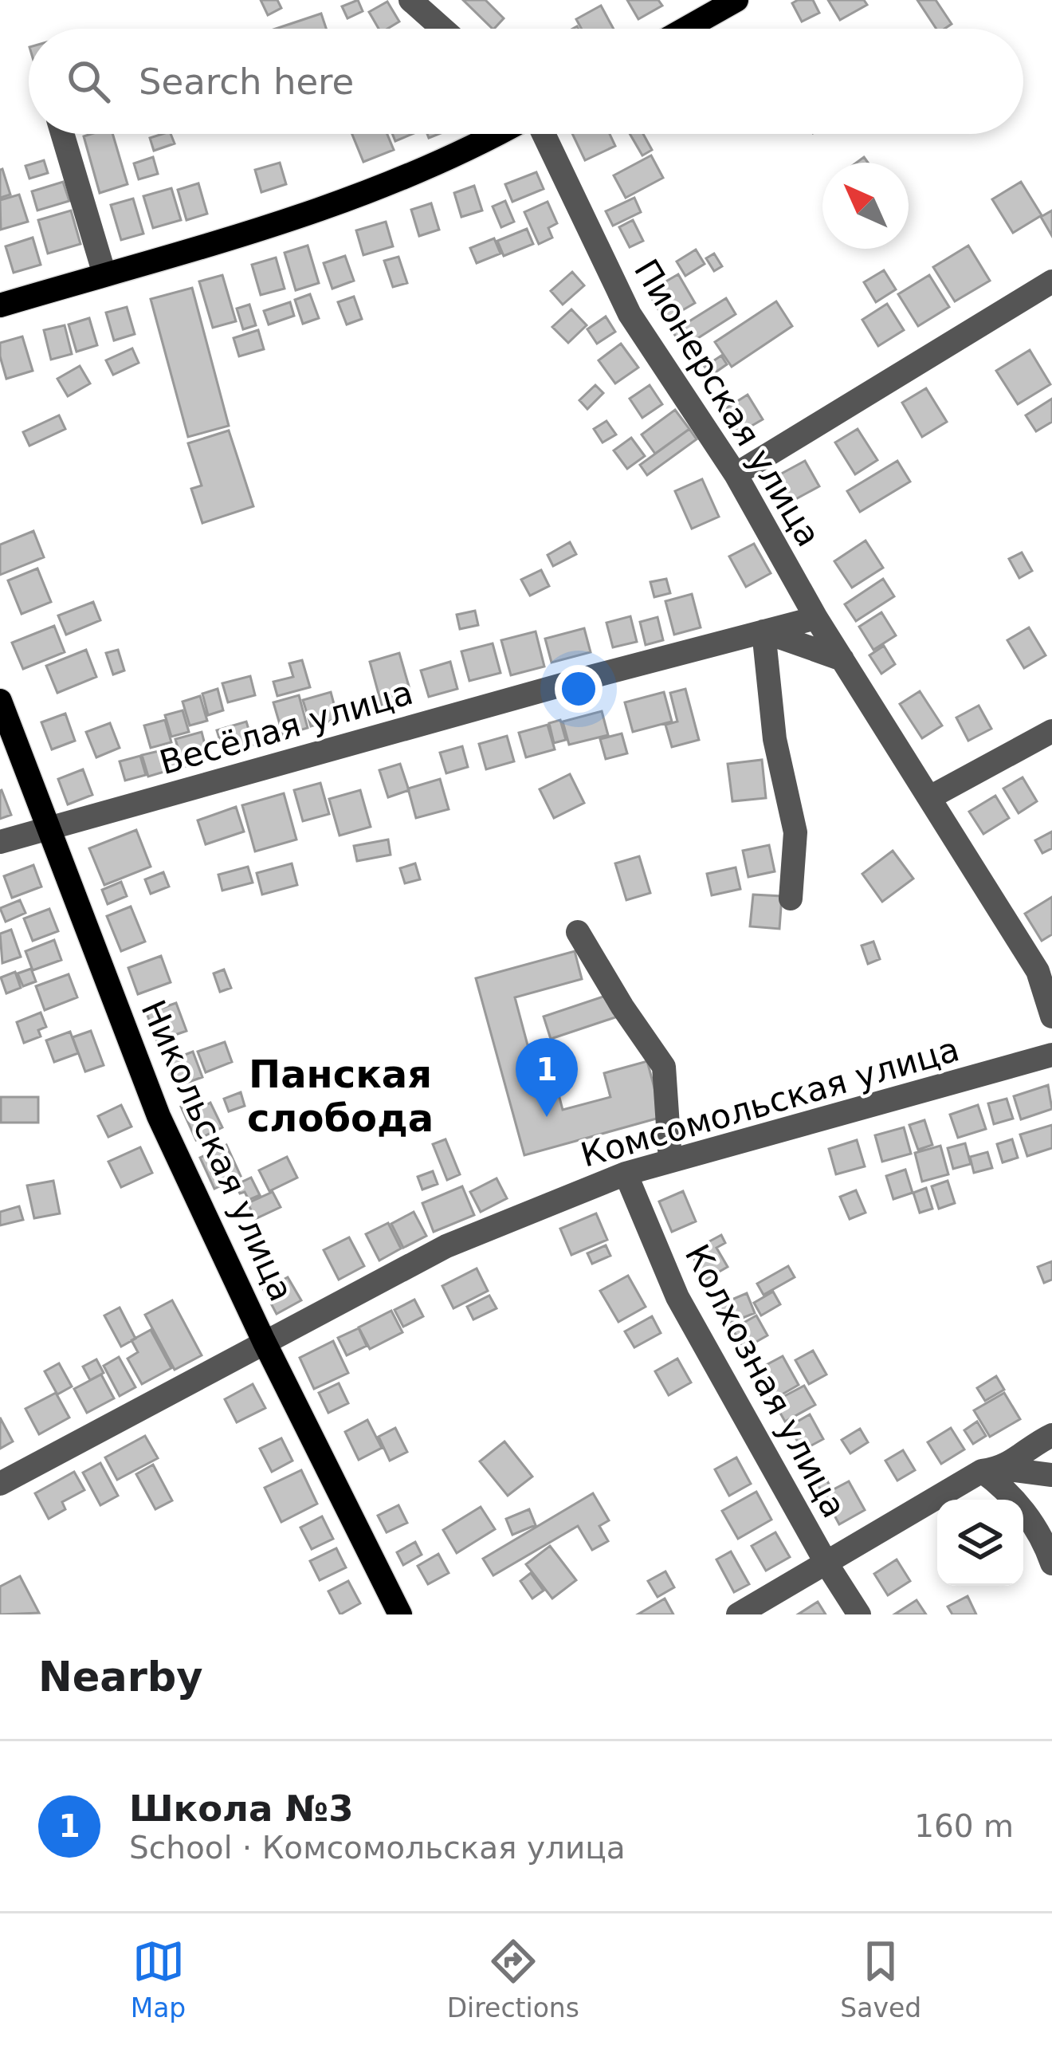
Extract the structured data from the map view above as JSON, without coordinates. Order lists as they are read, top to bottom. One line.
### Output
{"streets":{"main road":["Никольская улица"],"street":["Пионерская улица","Весёлая улица","Комсомольская улица","Колхозная улица"]},"crossings":[["Весёлая улица","Никольская улица"],["Комсомольская улица","Никольская улица"],["Комсомольская улица","Колхозная улица"]],"districts":["Панская слобода"],"north":"top left","page":{"search":"Search here","pins":"1","heading":"Nearby","list":[{"mark":"1","name":"Школа №3","note":"School · Комсомольская улица","value":"160 m"}],"nav":["Map","Directions","Saved"]}}
